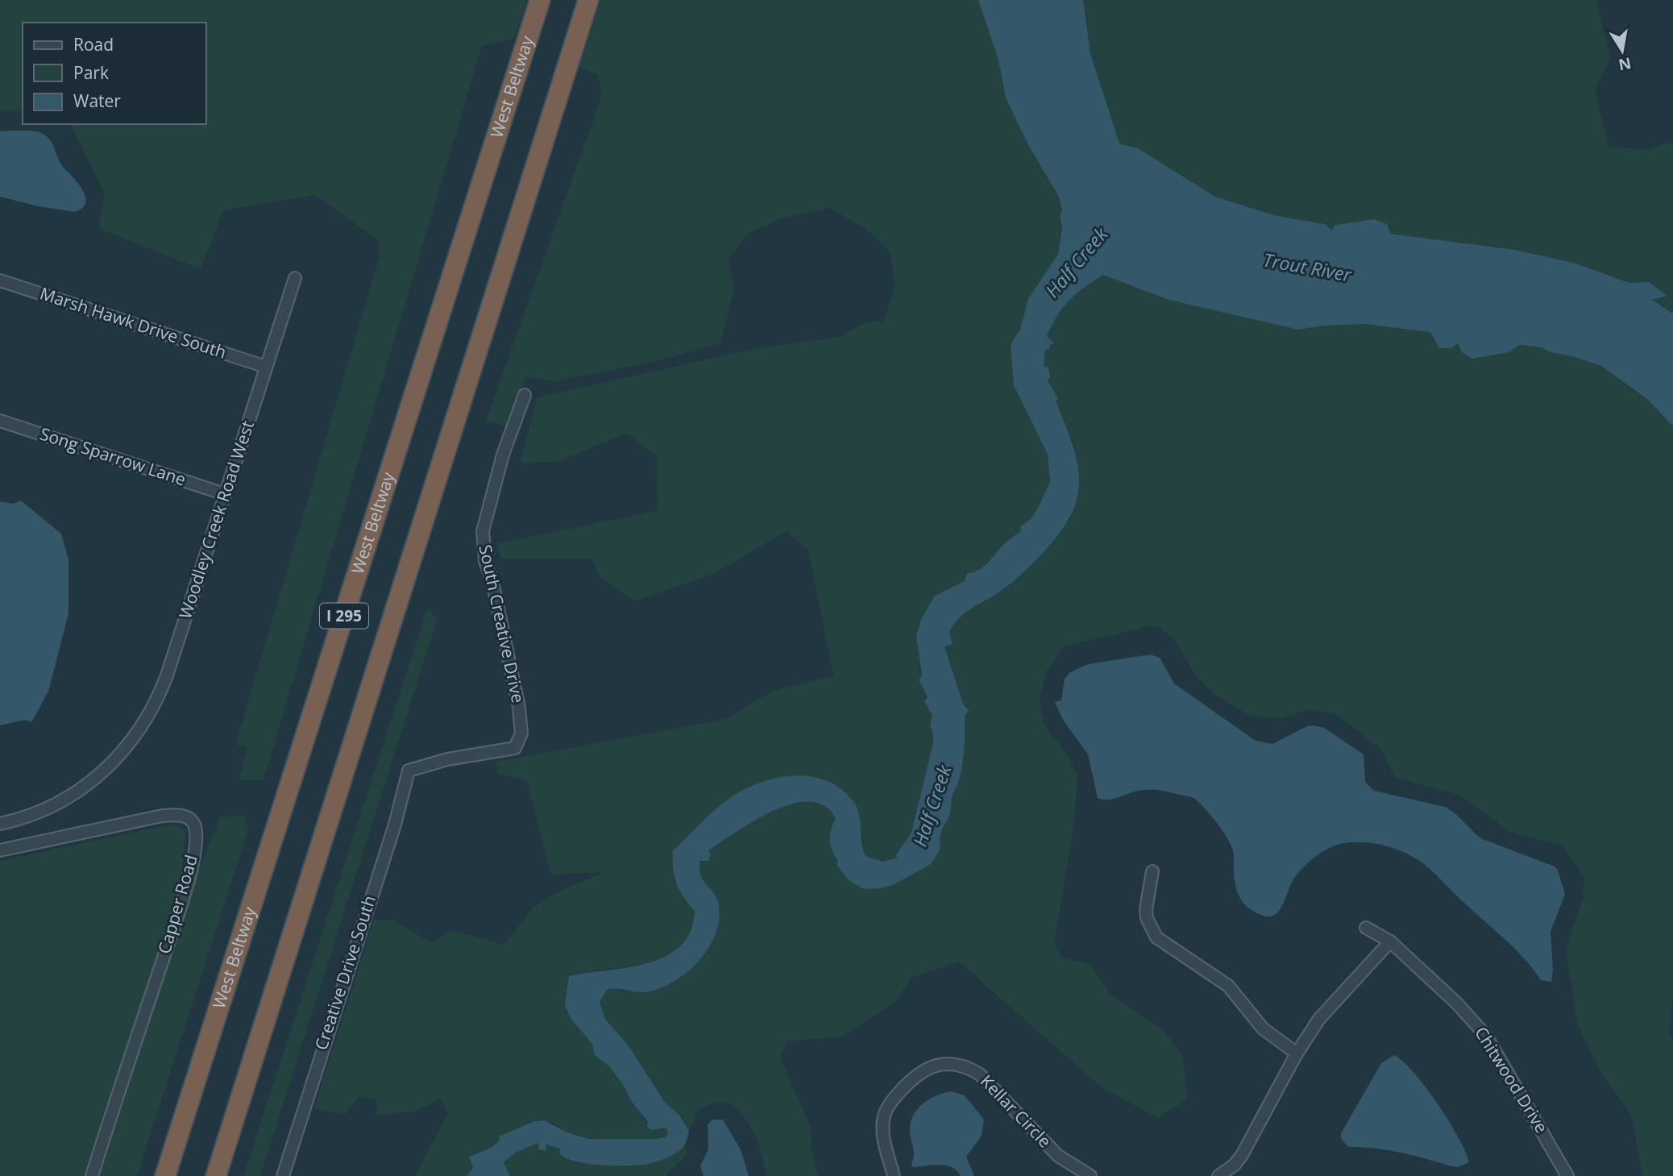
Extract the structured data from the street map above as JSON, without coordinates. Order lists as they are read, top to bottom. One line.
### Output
{"streets":{"highway":["West Beltway","I 295"],"street":["Marsh Hawk Drive South","Song Sparrow Lane","Woodley Creek Road West","South Creative Drive","Capper Road","Creative Drive South","Chitwood Drive","Kellar Circle"]},"crossings":[["Marsh Hawk Drive South","Woodley Creek Road West"],["Song Sparrow Lane","Woodley Creek Road West"],["South Creative Drive","Creative Drive South"]],"water":["Half Creek","Trout River"],"legend":["Road","Park","Water"],"north":"bottom"}
